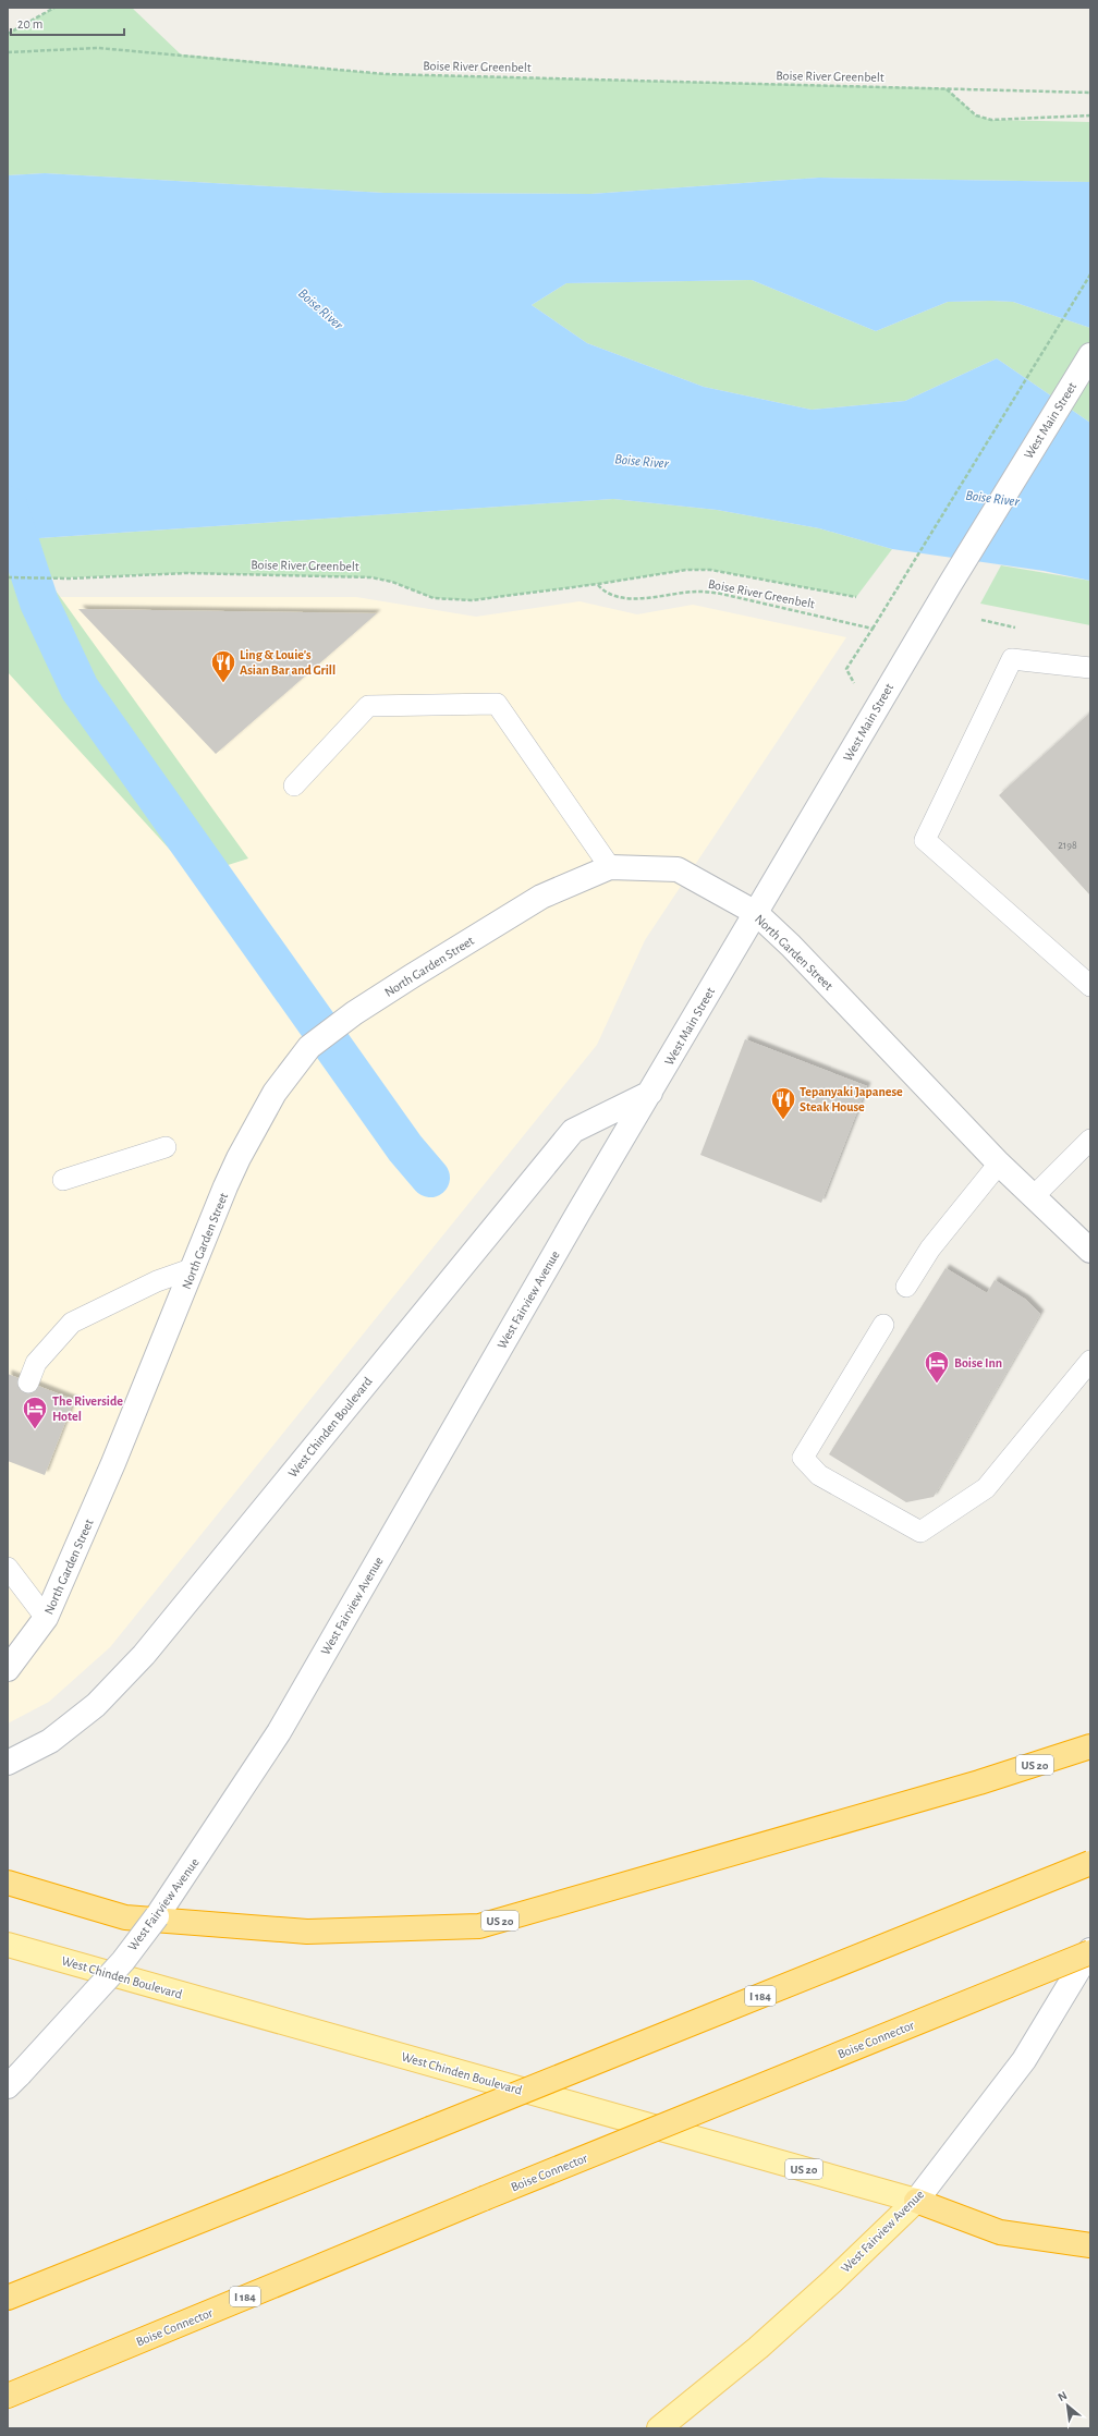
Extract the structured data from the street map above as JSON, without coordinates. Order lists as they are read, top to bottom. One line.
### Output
{"streets":{"highway":["US 20","I 184","Boise Connector"],"main road":["West Main Street","North Garden Street","West Fairview Avenue","West Chinden Boulevard"],"path":["Boise River Greenbelt"]},"crossings":[["West Main Street","North Garden Street"],["West Main Street","West Fairview Avenue"],["West Main Street","West Chinden Boulevard"],["West Fairview Avenue","West Chinden Boulevard"],["West Fairview Avenue","US 20"],["West Fairview Avenue","Boise Connector"],["West Chinden Boulevard","US 20"]],"water":["Boise River"],"places":{"restaurant":["Ling & Louie's Asian Bar and Grill","Tepanyaki Japanese Steak House"],"hotel":["Boise Inn","The Riverside Hotel"]},"house_numbers":["2198"],"scale_bar":"20 m","north":"top left"}
